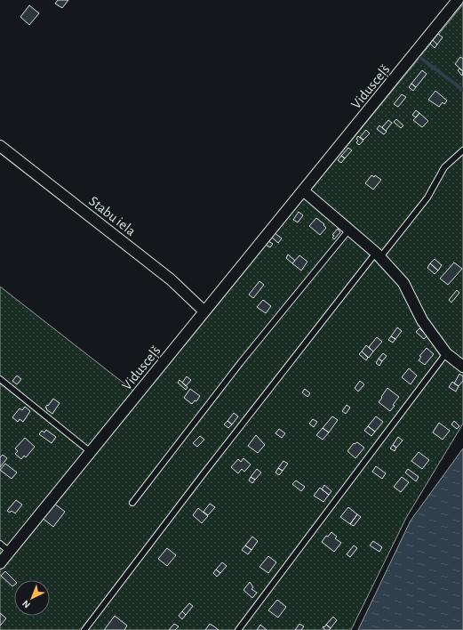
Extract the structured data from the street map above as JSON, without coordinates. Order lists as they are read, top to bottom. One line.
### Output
{"streets":{"street":["Vidusceļš","Stabu iela"]},"crossings":[["Vidusceļš","Stabu iela"]],"north":"bottom left"}
